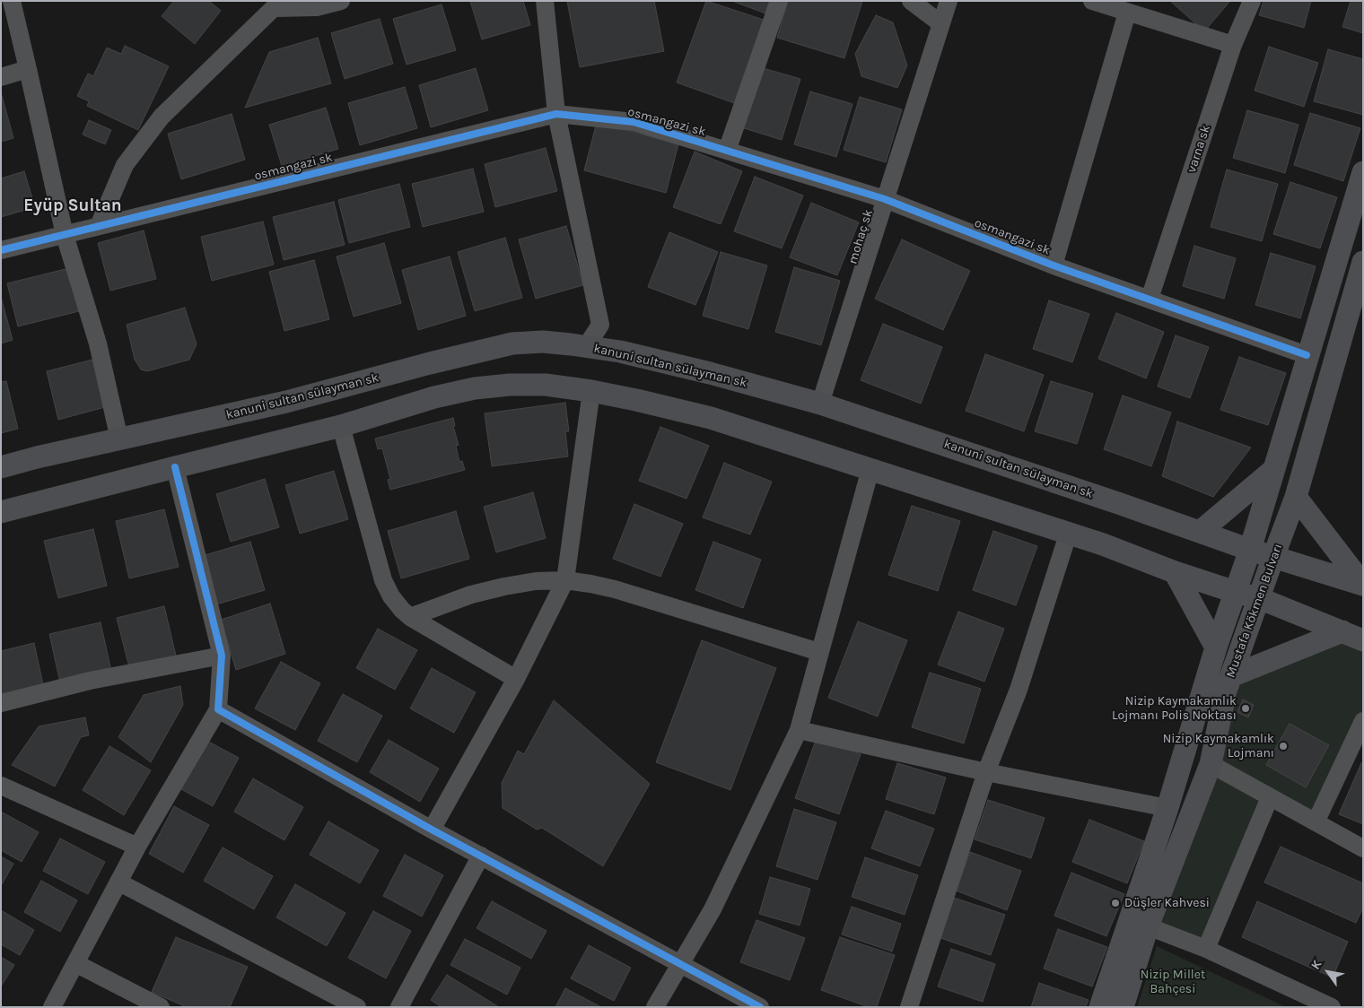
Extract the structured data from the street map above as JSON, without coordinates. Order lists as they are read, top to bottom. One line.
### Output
{"streets":{"main road":["kanuni sultan sülayman sk","Mustafa Kökmen Bulvarı"],"street":["osmangazi sk","varna sk","mohaç sk"]},"crossings":[["osmangazi sk","varna sk"],["osmangazi sk","mohaç sk"],["osmangazi sk","Mustafa Kökmen Bulvarı"],["mohaç sk","kanuni sultan sülayman sk"],["kanuni sultan sülayman sk","Mustafa Kökmen Bulvarı"]],"districts":["Eyüp Sultan"],"parks":["Nizip Millet Bahçesi"],"places":["Nizip Kaymakamlık Lojmanı Polis Noktası","Nizip Kaymakamlık Lojmanı","Düşler Kahvesi"],"north":"top left"}
